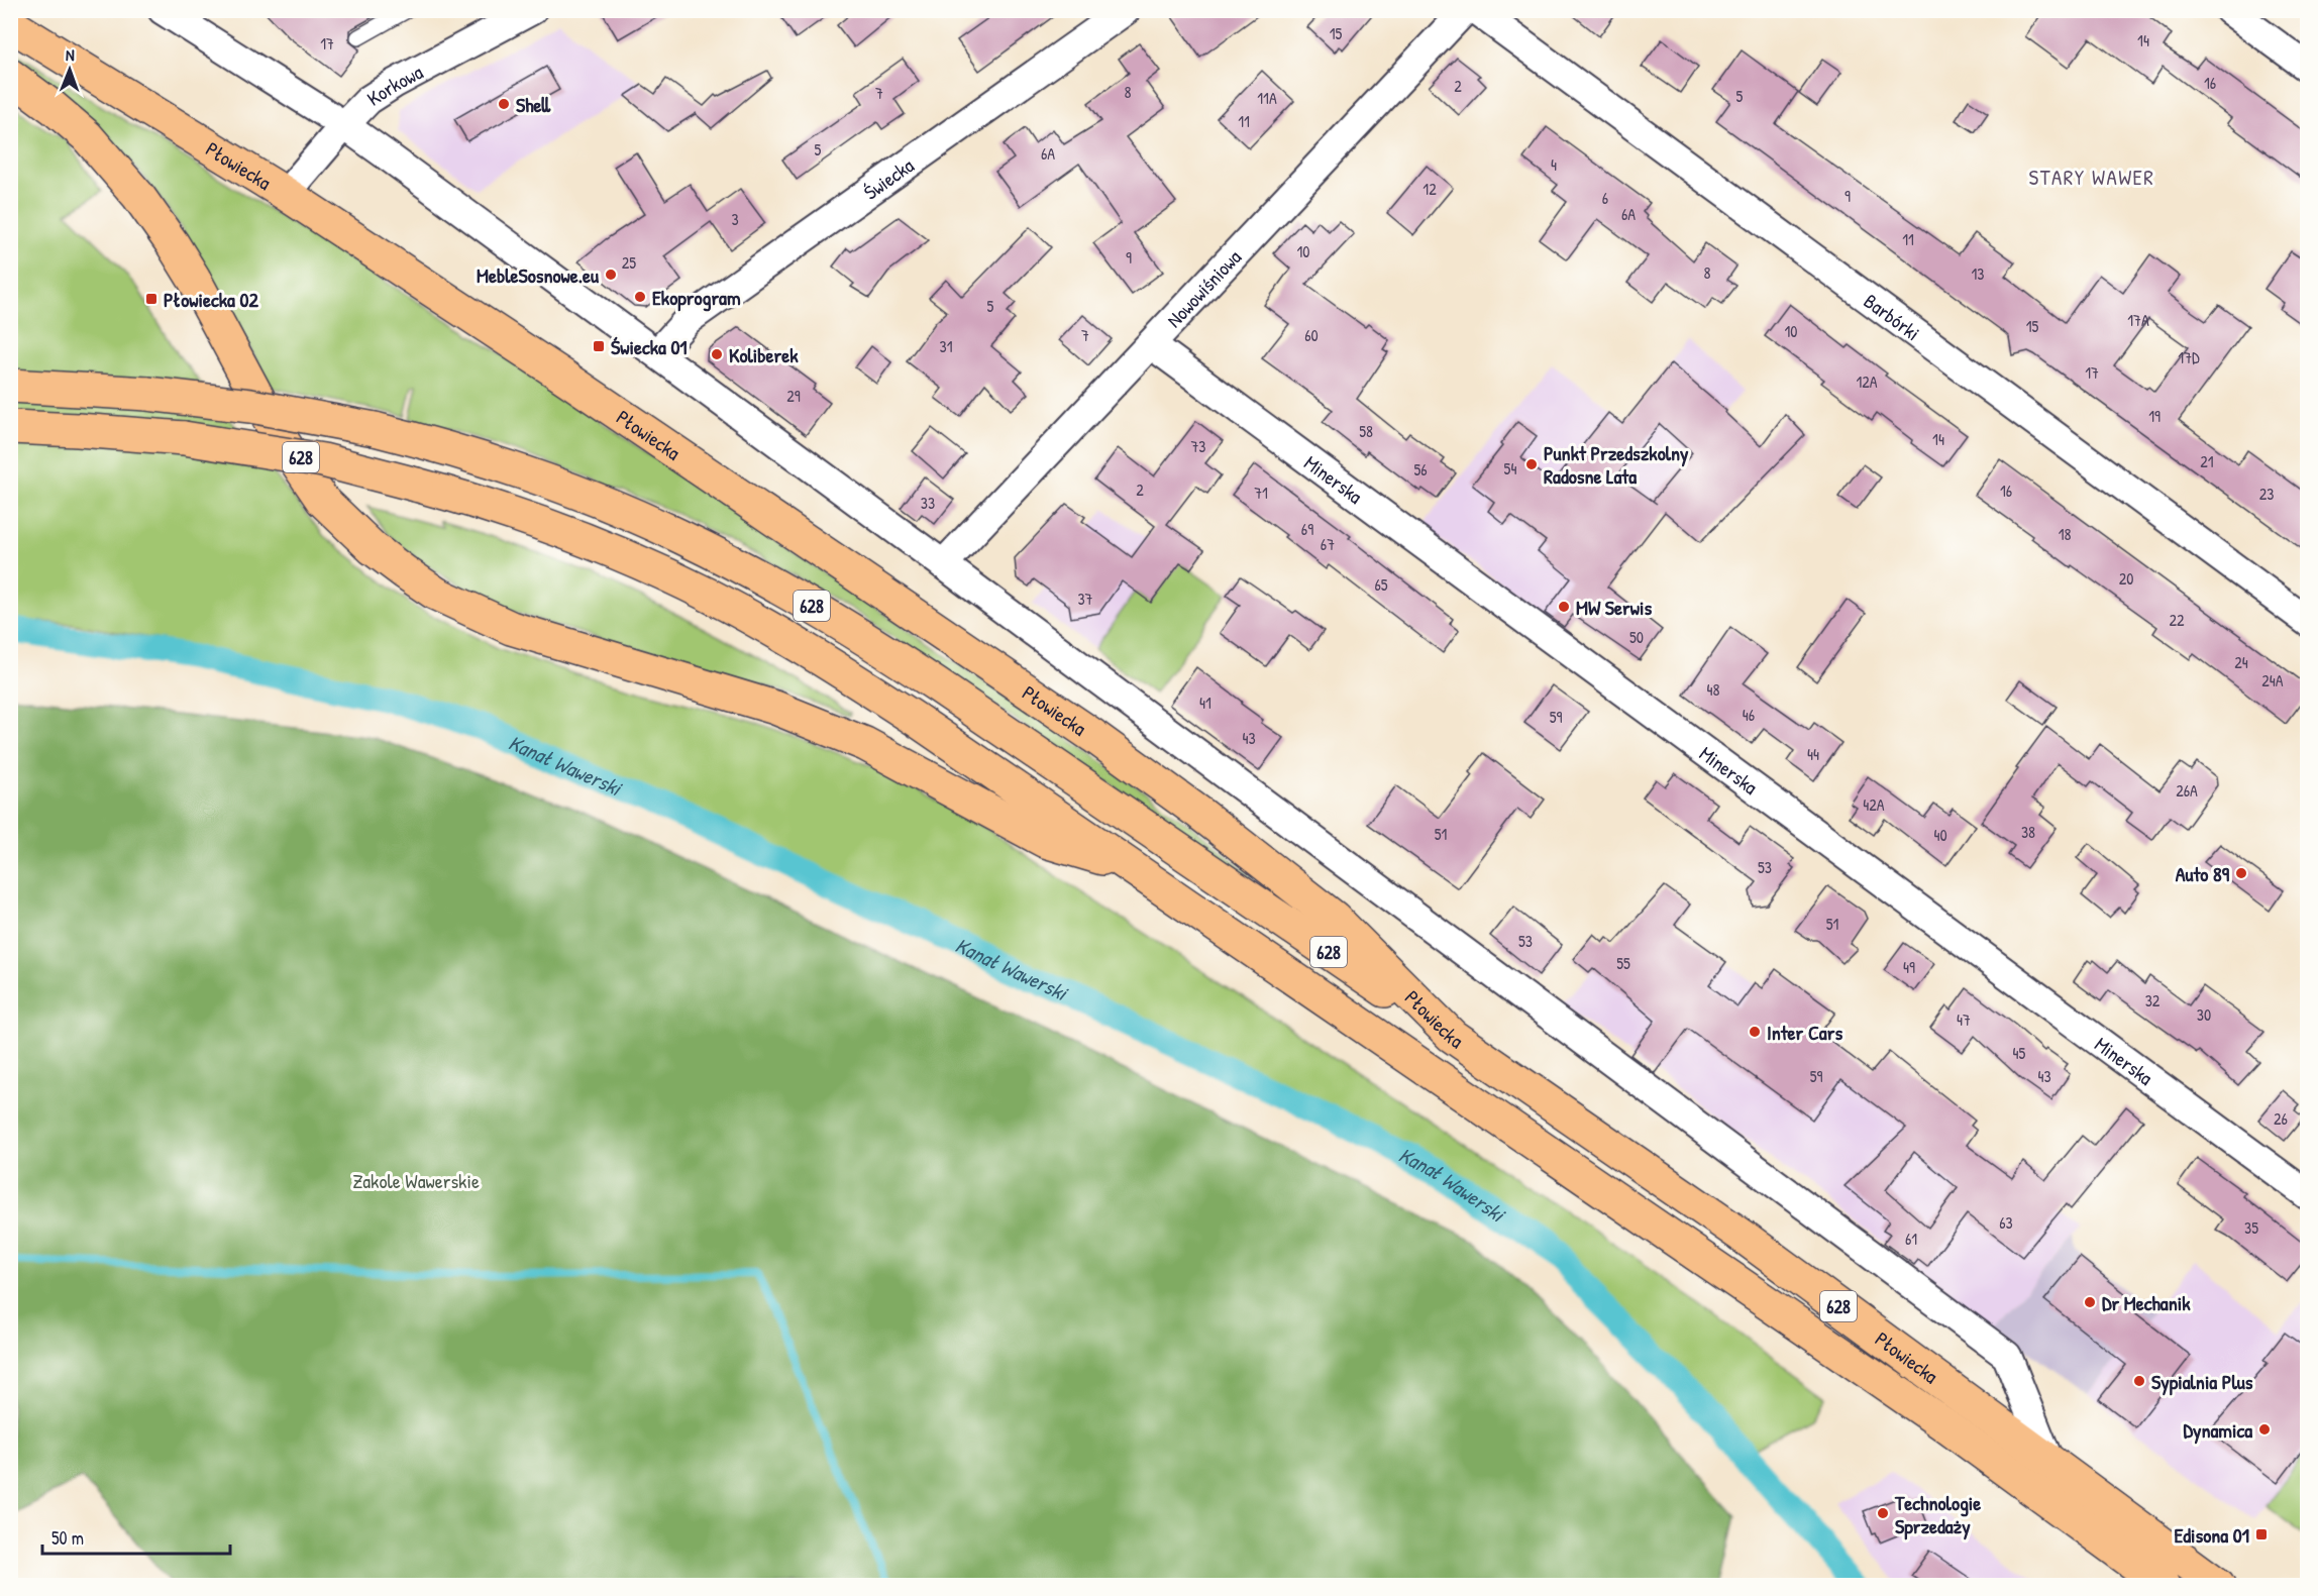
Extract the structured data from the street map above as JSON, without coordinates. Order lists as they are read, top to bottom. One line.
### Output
{"streets":{"main road":["Płowiecka","628"],"street":["Korkowa","Świecka","Nowowiśniowa","Barbórki","Minerska"]},"crossings":[["Korkowa","Płowiecka"],["Płowiecka","628"],["Nowowiśniowa","Minerska"]],"districts":["STARY WAWER"],"water":["Kanał Wawerski"],"parks":["Zakole Wawerskie"],"places":{"other":["Shell","MebleSosnowe.eu","Ekoprogram","Koliberek","Punkt Przedszkolny Radosne Lata","MW Serwis","Auto 89","Inter Cars","Dr Mechanik","Sypialnia Plus","Dynamica","Technologie Sprzedaży"],"transit":["Płowiecka 02","Świecka 01","Edisona 01"]},"house_numbers":["15","14","17","16","2","8","7","5","11A","11","5","6A","4","12","9","6","6A","3","11","10","9","25","8","13","5","17A","15","10","7","60","31","17D","17","12A","29","19","58","14","73","21","54","56","2","16","71","23","33","69","18","67","20","65","37","22","50","24","24A","48","41","46","59","43","44","26A","42A","38","51","40","53","51","53","55","49","32","30","47","45","59","43","26","63","35","61"],"scale_bar":"50 m","north":"top"}
